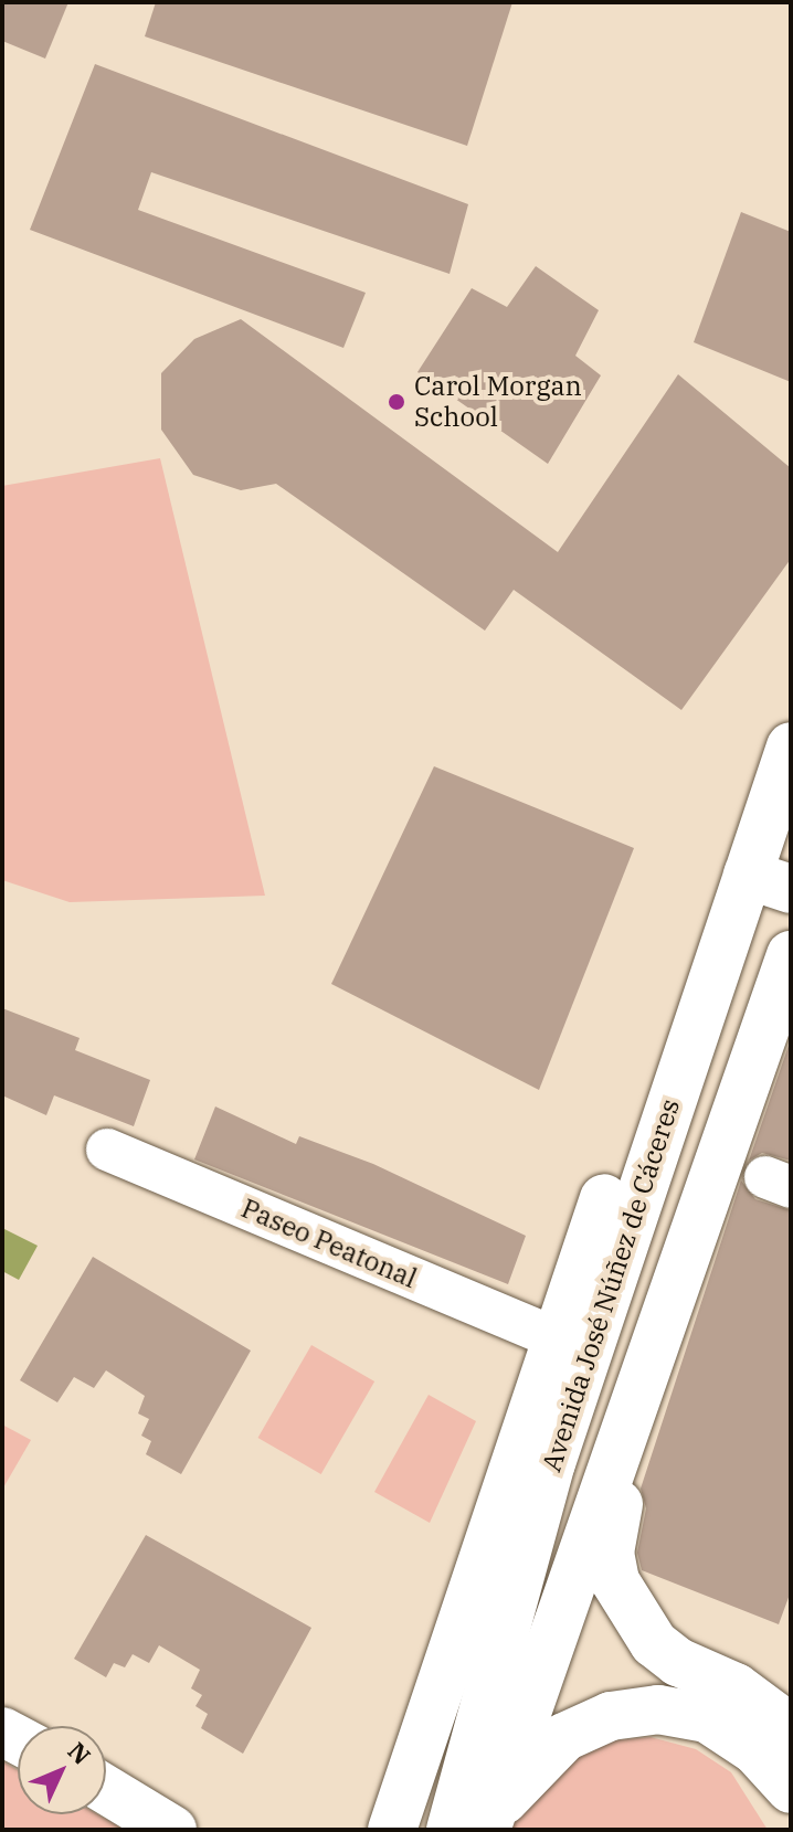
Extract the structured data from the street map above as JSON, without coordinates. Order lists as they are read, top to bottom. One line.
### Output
{"streets":{"main road":["Avenida José Núñez de Cáceres"],"street":["Paseo Peatonal"]},"places":["Carol Morgan School"],"north":"top right"}
